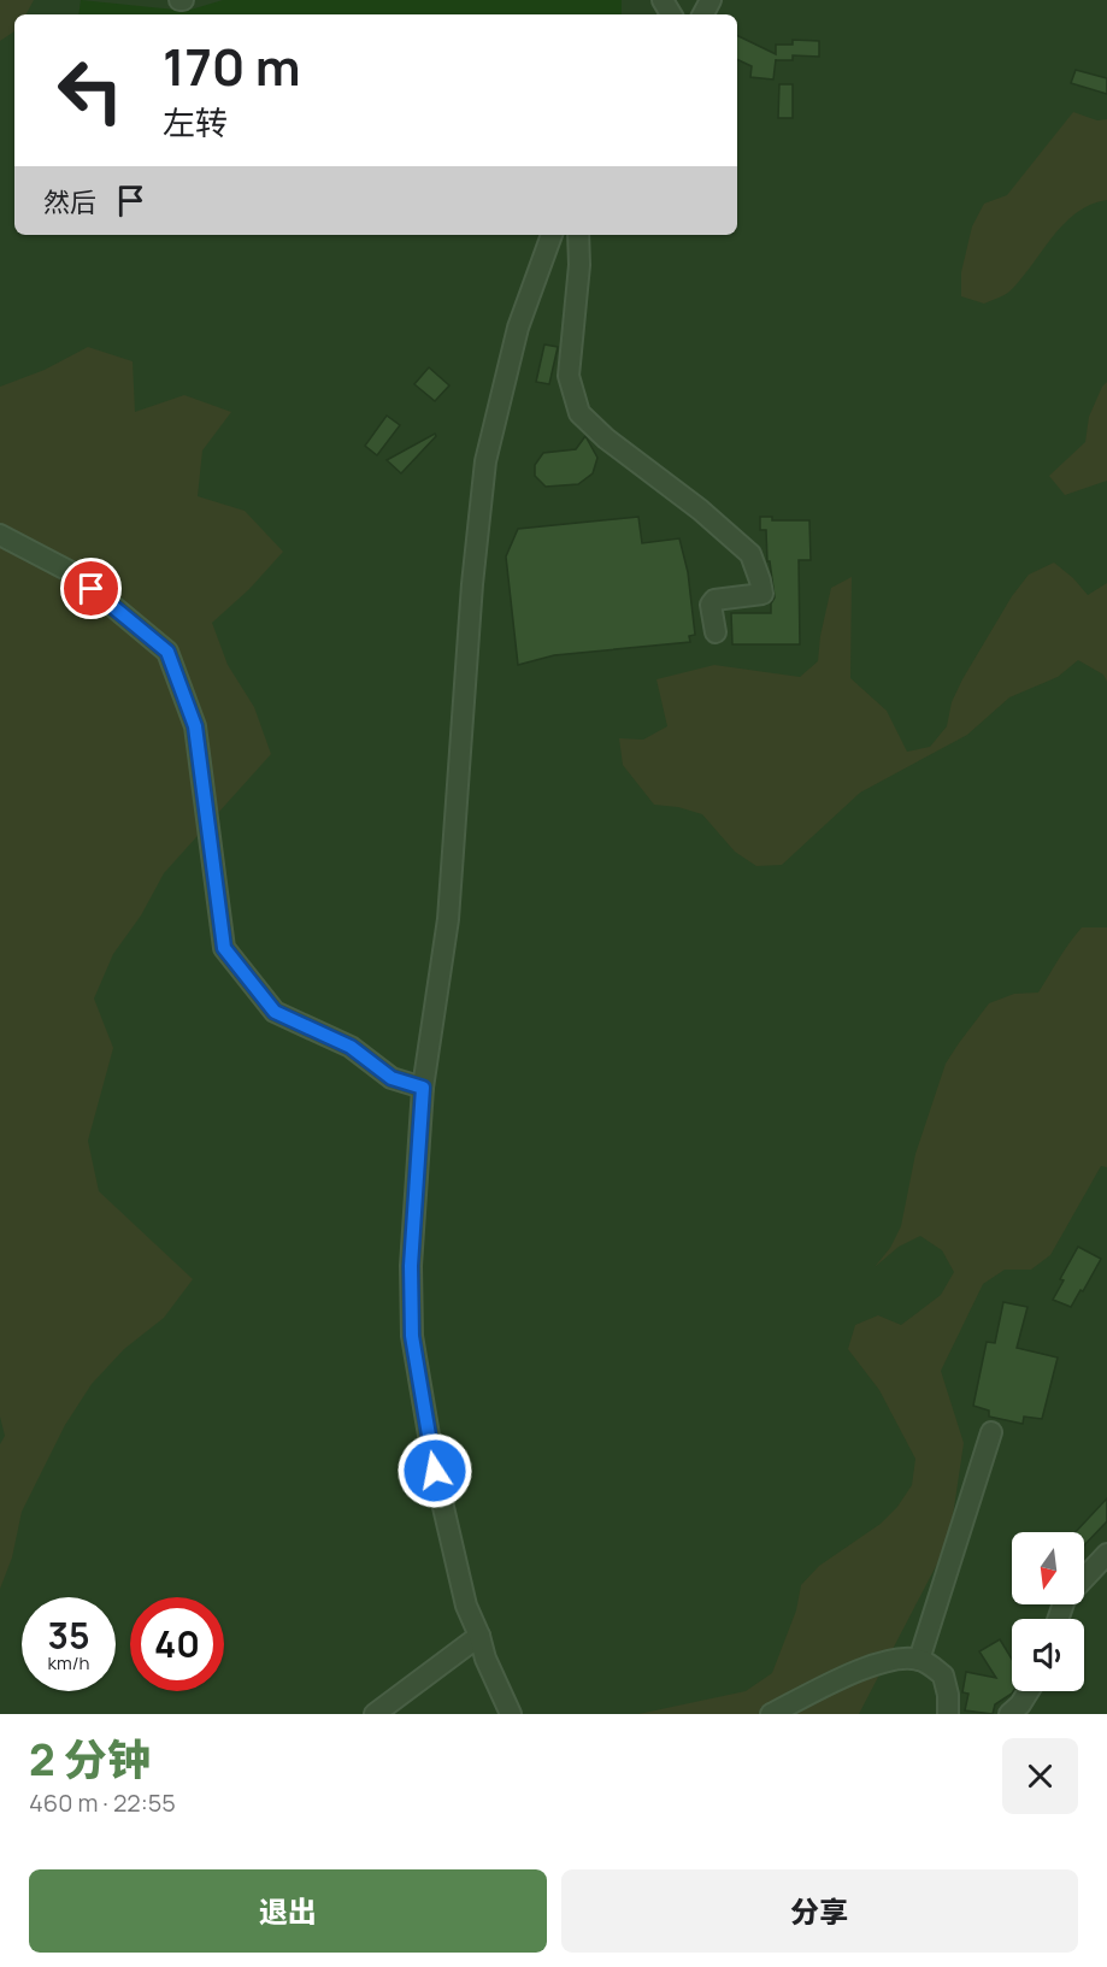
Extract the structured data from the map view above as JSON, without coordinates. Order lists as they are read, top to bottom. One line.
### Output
{"north":"bottom","page":{"turn":["170 m","左转"],"then":"然后","speed":"35 km/h","limit":"40","heading":["2 分钟","460 m · 22:55"],"buttons":["退出","分享"]}}
